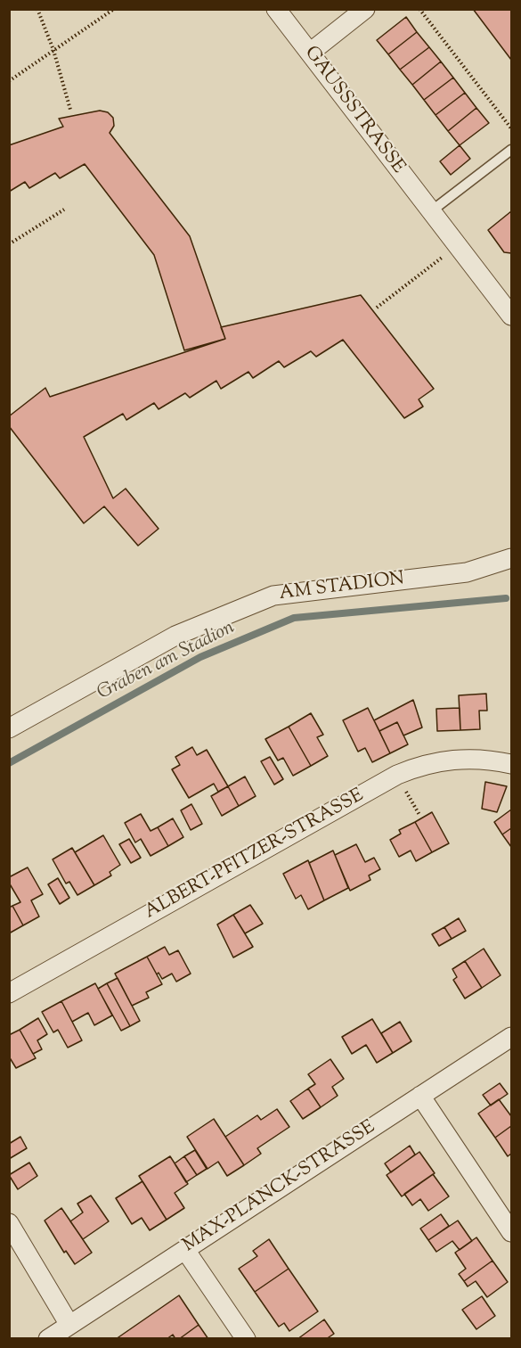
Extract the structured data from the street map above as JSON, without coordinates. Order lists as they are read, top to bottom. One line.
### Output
{"streets":{"street":["GAUSSSTRASSE","AM STADION","ALBERT-PFITZER-STRASSE","MAX-PLANCK-STRASSE"]},"water":["Graben am Stadion"]}
